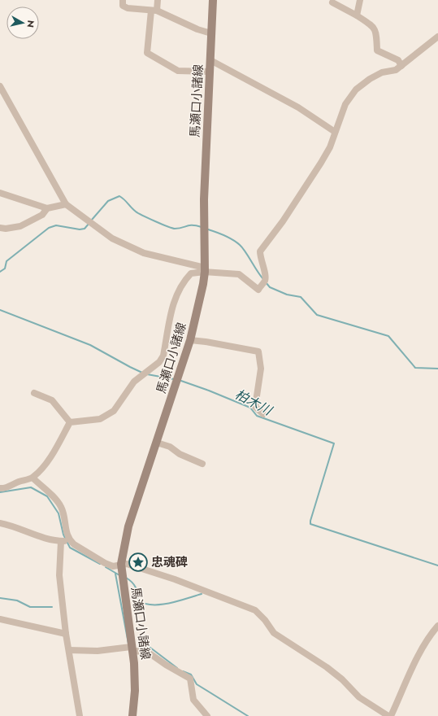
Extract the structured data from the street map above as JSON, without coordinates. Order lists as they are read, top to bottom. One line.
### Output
{"streets":{"main road":["馬瀬口小諸線"]},"water":["柏木川"],"places":{"place":["忠魂碑"]},"north":"right"}
